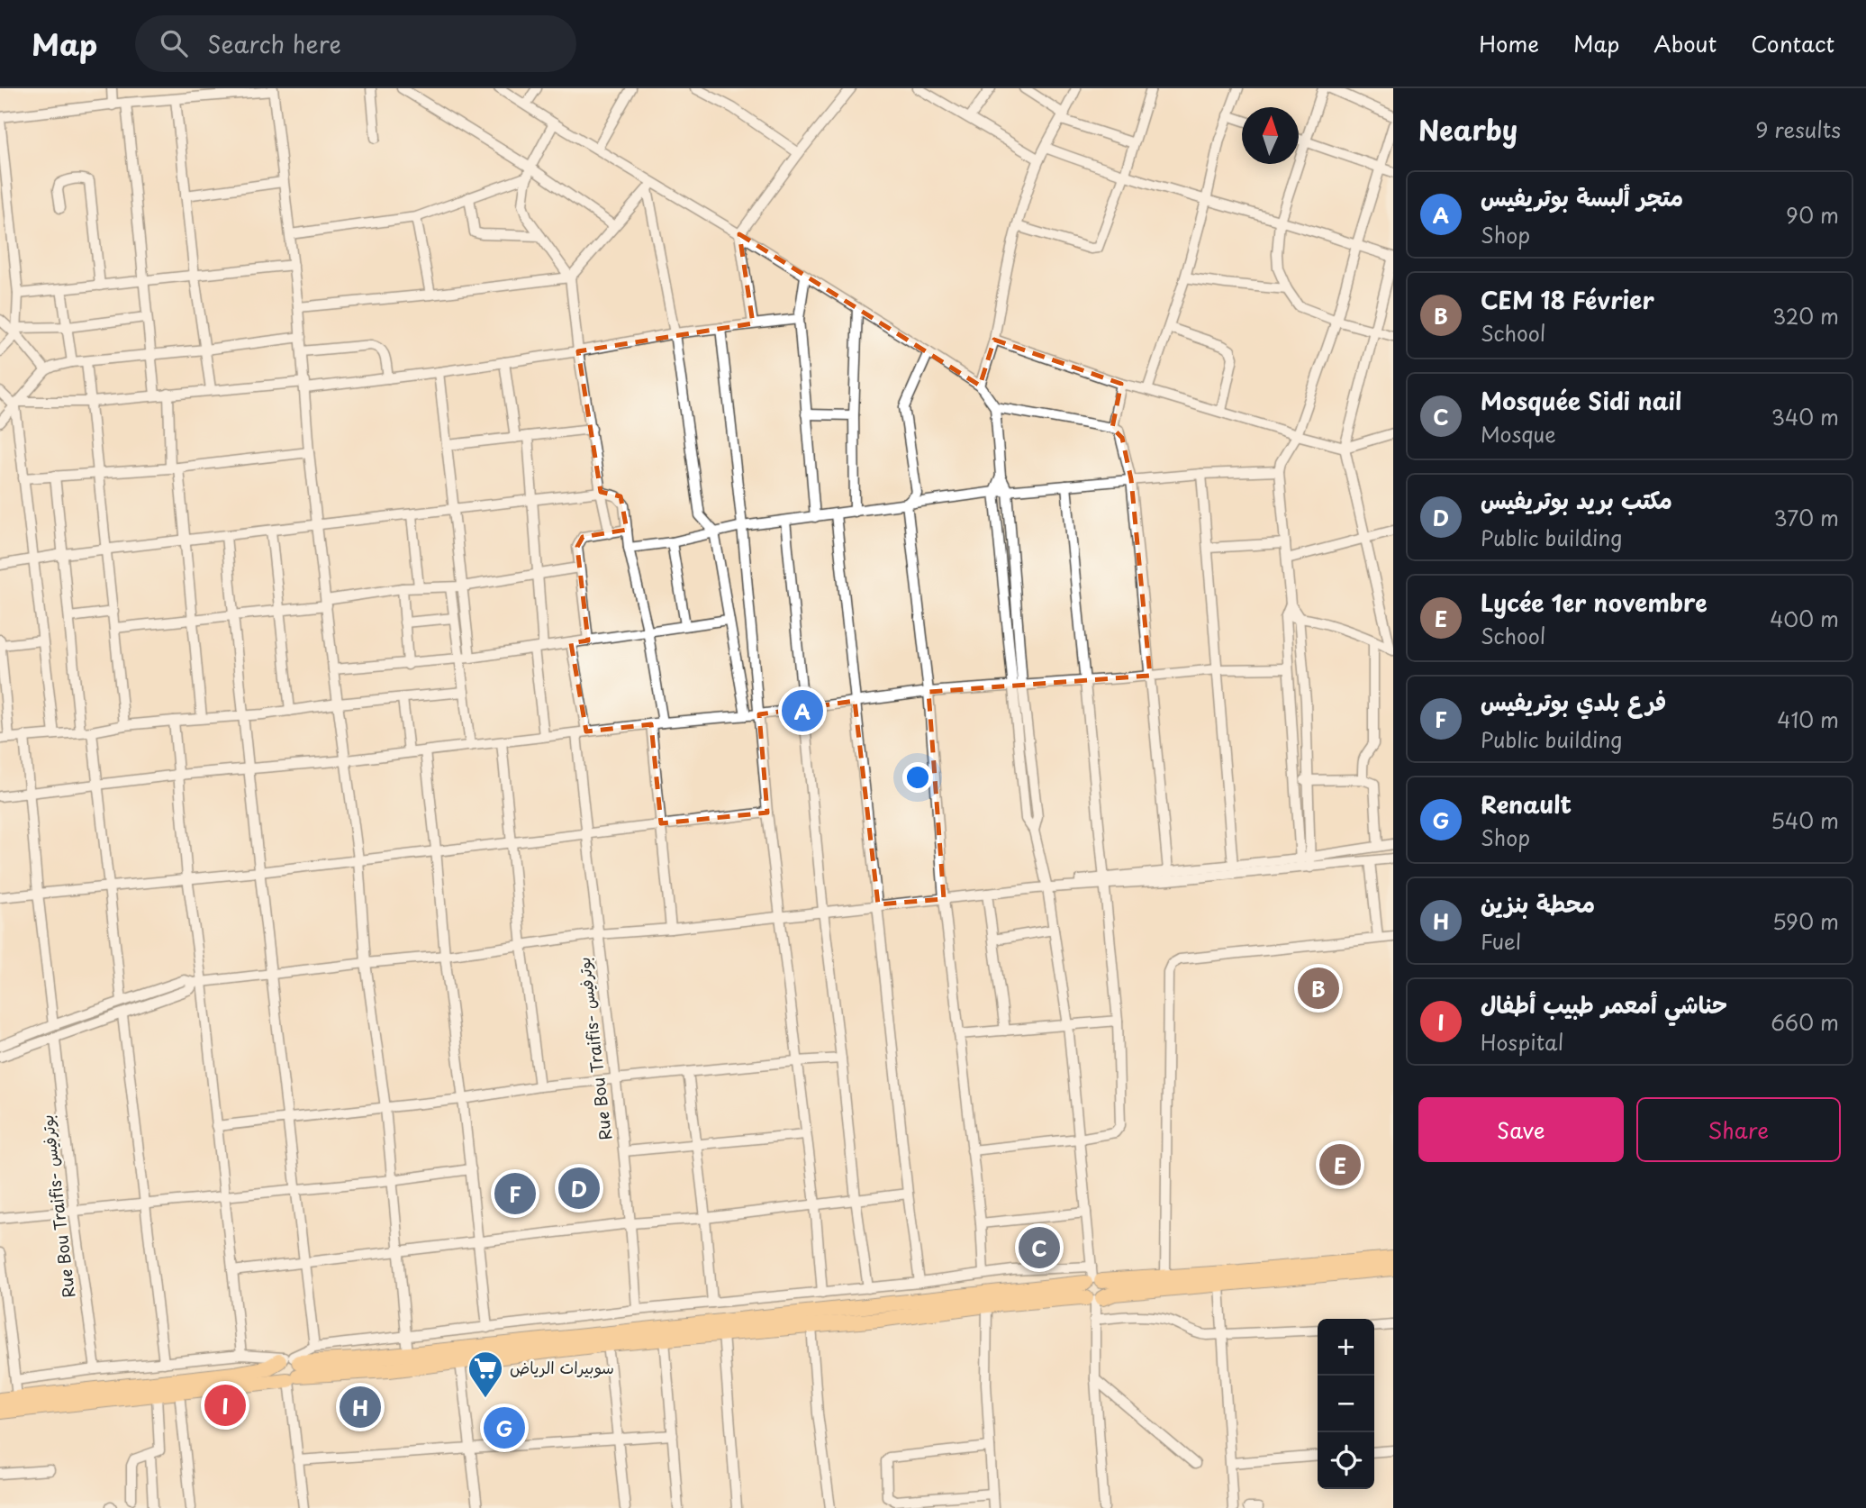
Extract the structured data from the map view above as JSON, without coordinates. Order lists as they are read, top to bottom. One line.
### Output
{"streets":{"street":["Rue Bou Traifis- بوترفيس"]},"places":{"supermarket":["سوبيرات الرياض"]},"north":"top","page":{"header":"Map","search":"Search here","nav":["Home","Map","About","Contact"],"heading":["Nearby","9 results"],"list":[{"mark":"A","name":"متجر ألبسة بوتريفيس","note":"Shop","value":"90 m"},{"mark":"B","name":"CEM 18 Février","note":"School","value":"320 m"},{"mark":"C","name":"Mosquée Sidi nail","note":"Mosque","value":"340 m"},{"mark":"D","name":"مكتب بريد بوتريفيس","note":"Public building","value":"370 m"},{"mark":"E","name":"Lycée 1er novembre","note":"School","value":"400 m"},{"mark":"F","name":"فرع بلدي بوتريفيس","note":"Public building","value":"410 m"},{"mark":"G","name":"Renault","note":"Shop","value":"540 m"},{"mark":"H","name":"محطة بنزين","note":"Fuel","value":"590 m"},{"mark":"I","name":"حناشي أمعمر طبيب أطفال","note":"Hospital","value":"660 m"}],"pins":["A","B","E","D","F","C","I","H","G"],"buttons":["Save","Share"],"map_buttons":["+","−"]}}
